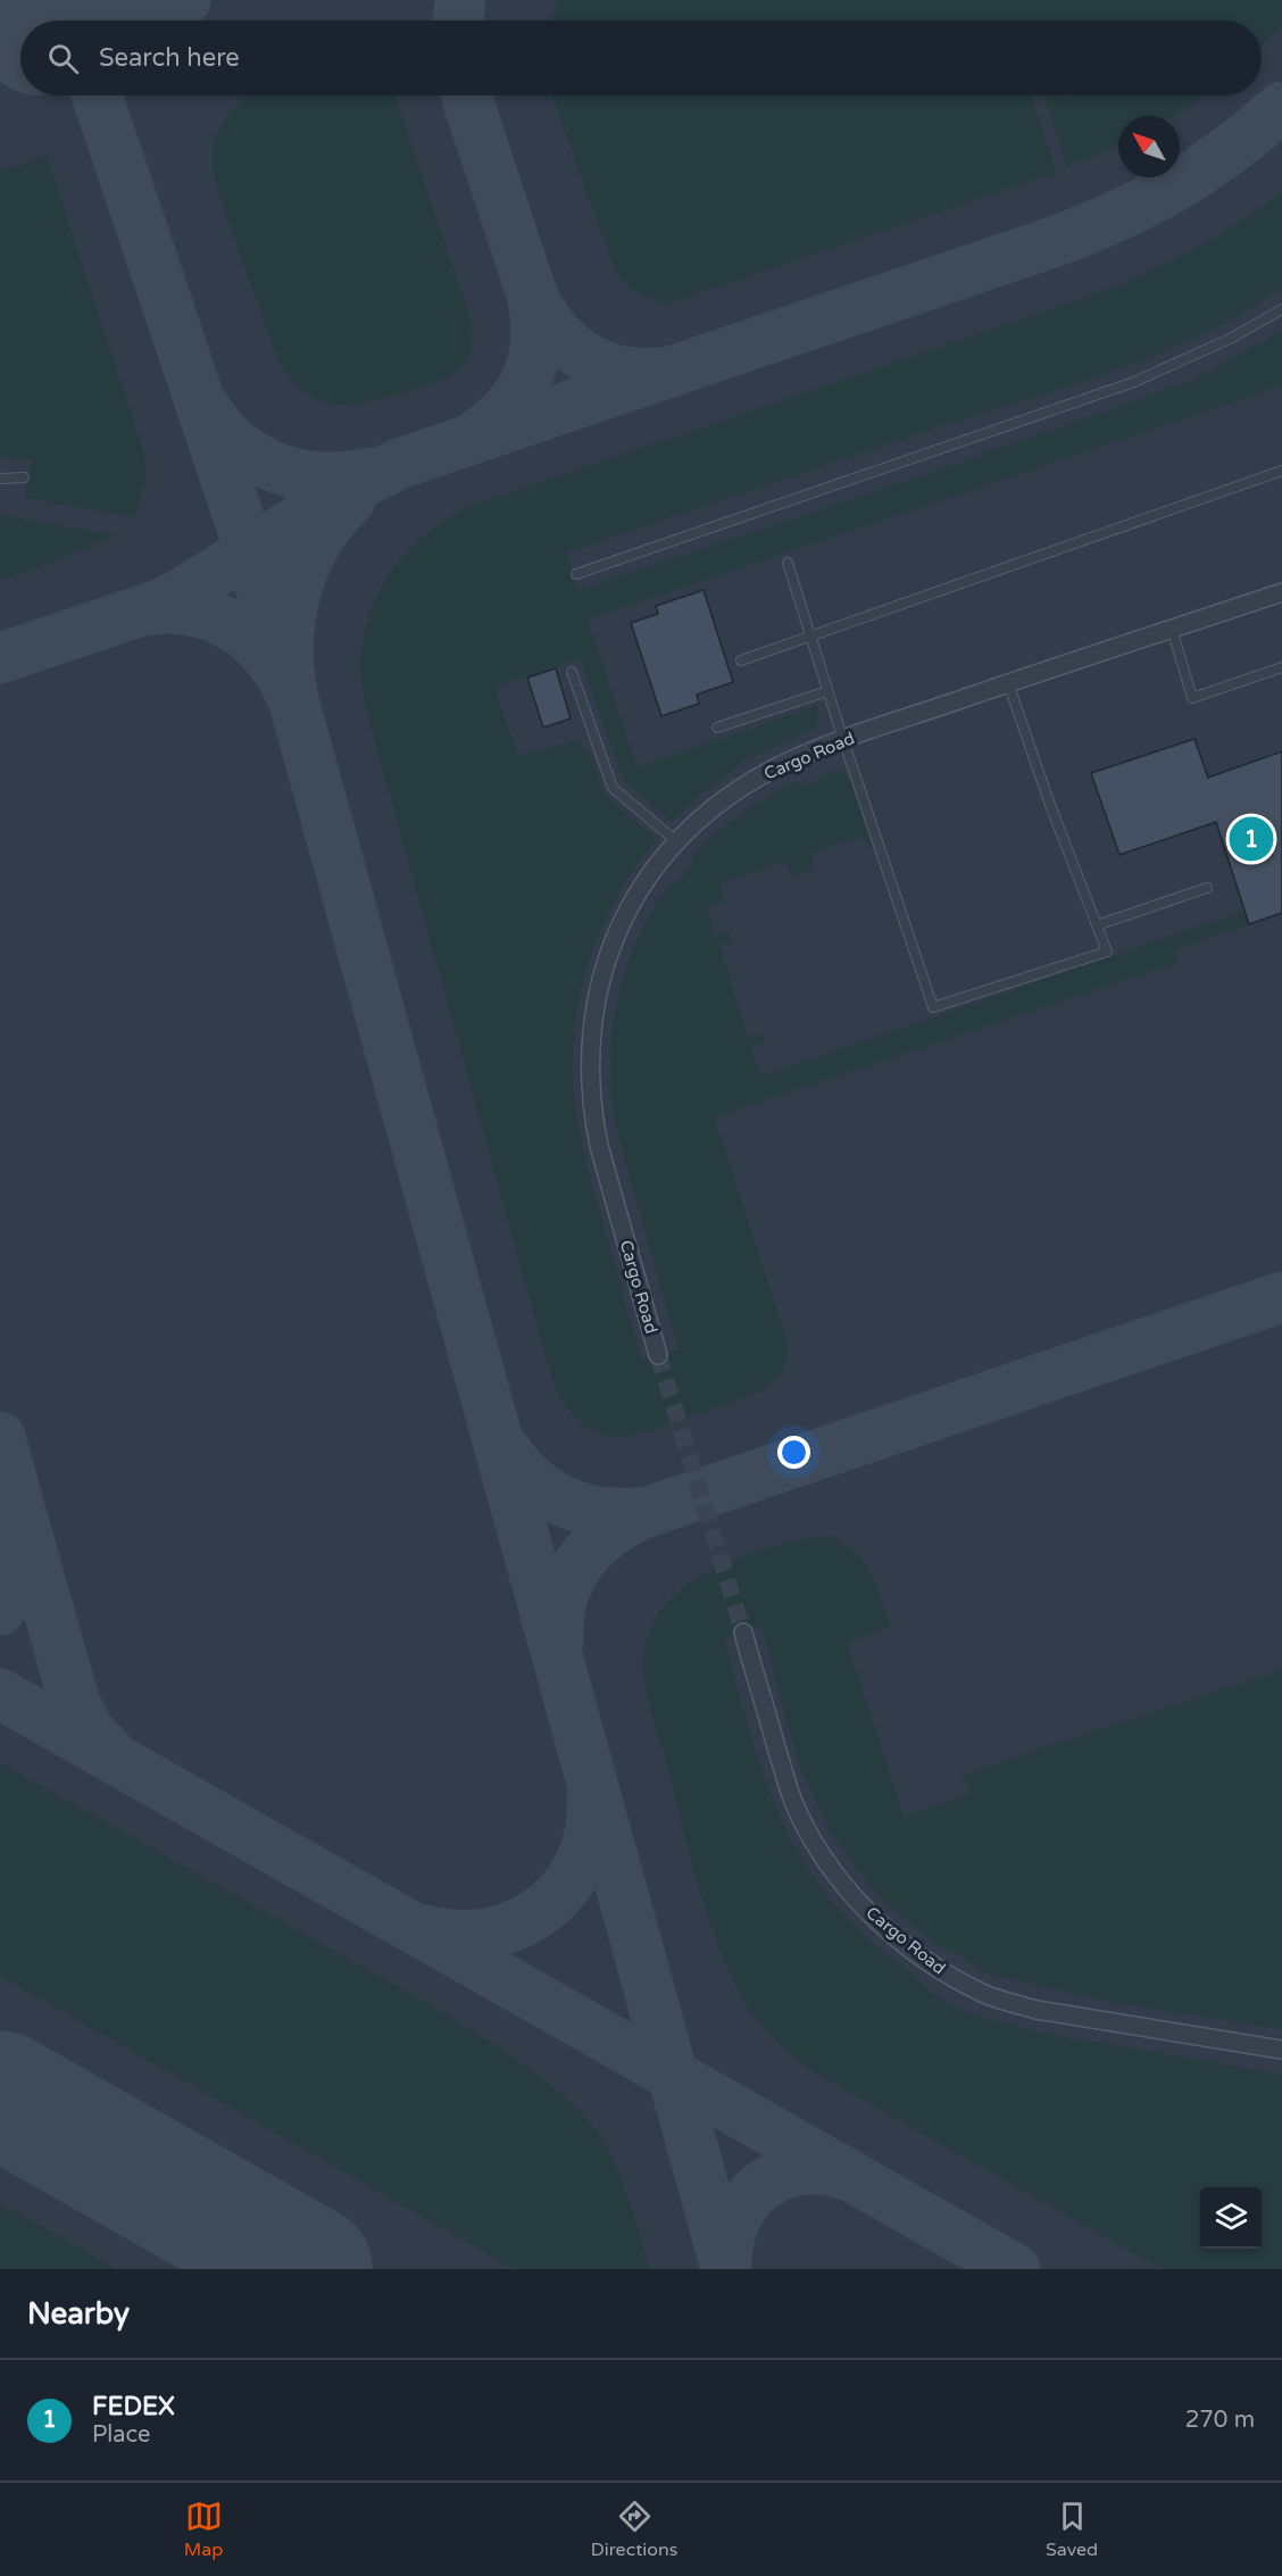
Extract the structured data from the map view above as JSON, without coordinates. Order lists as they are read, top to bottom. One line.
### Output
{"streets":{"street":["Cargo Road"]},"north":"top left","page":{"search":"Search here","pins":"1","heading":"Nearby","list":[{"mark":"1","name":"FEDEX","note":"Place","value":"270 m"}],"nav":["Map","Directions","Saved"]}}
